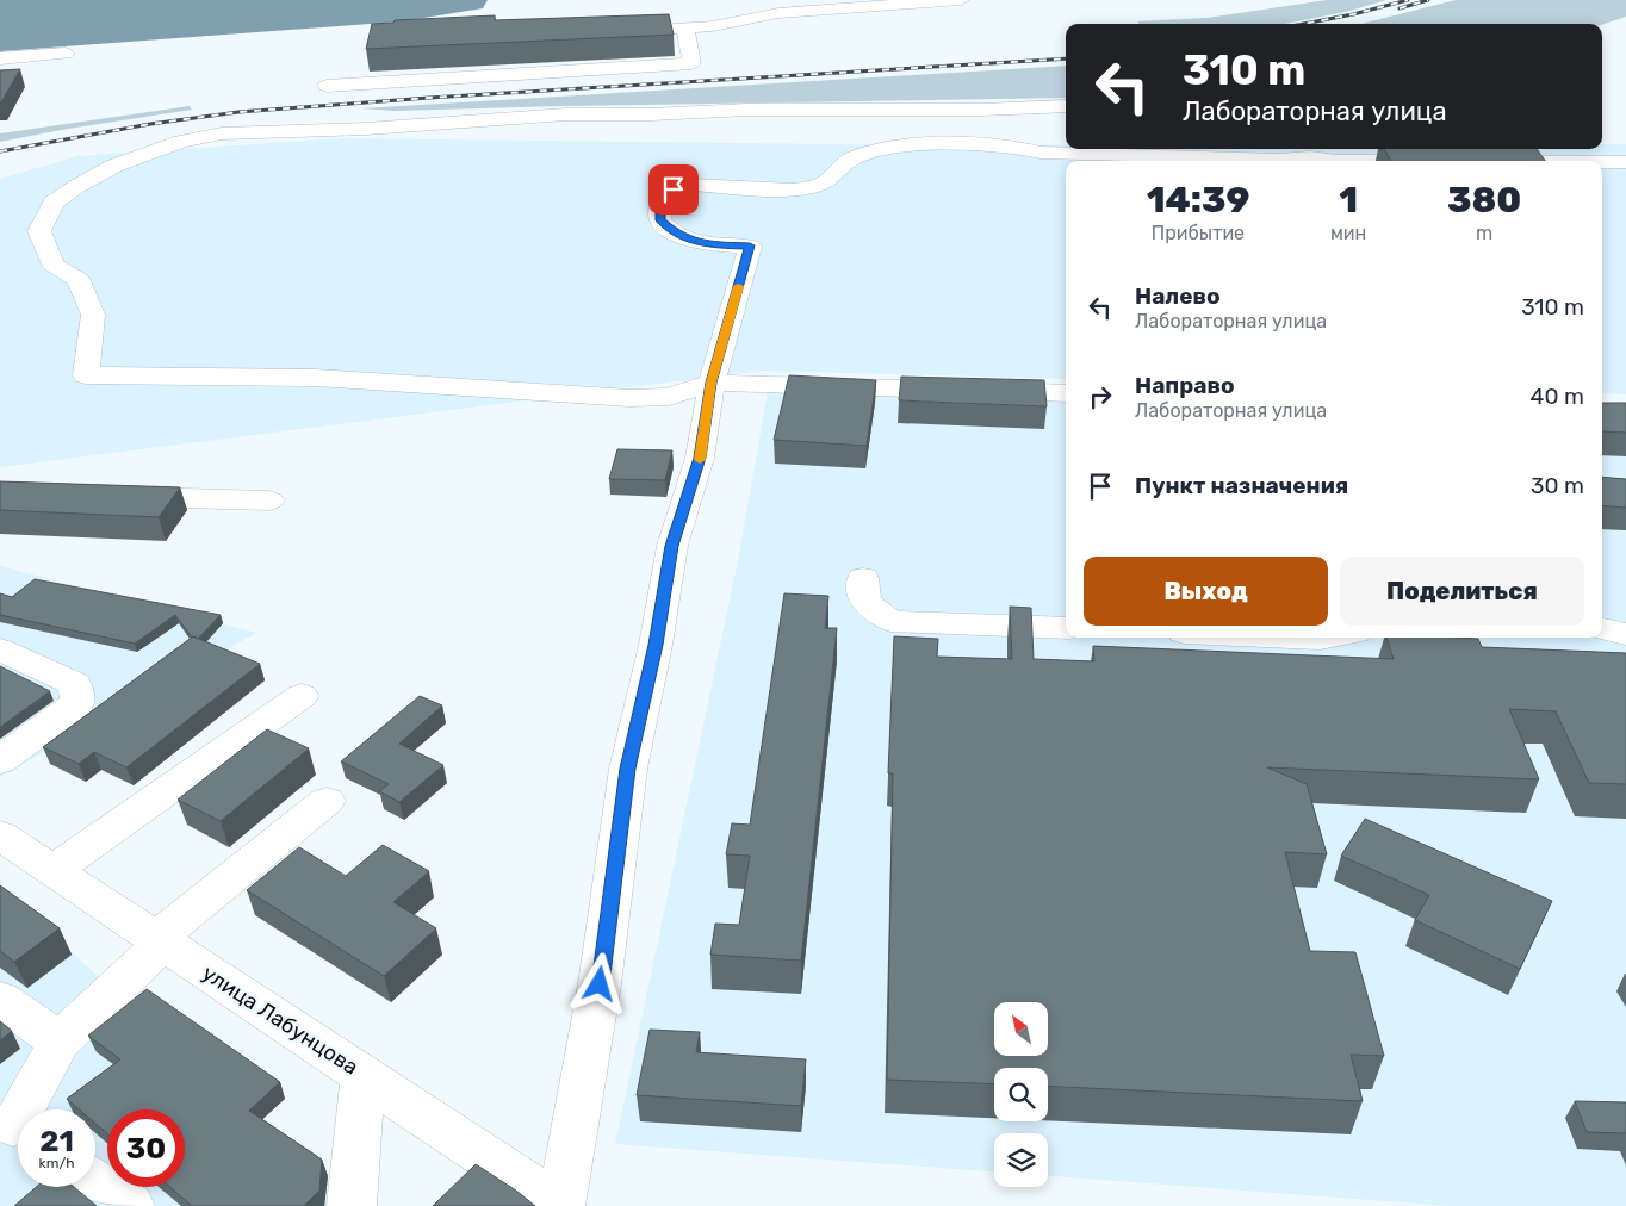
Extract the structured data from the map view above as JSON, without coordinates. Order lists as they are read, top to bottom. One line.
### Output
{"streets":{"street":["улица Лабунцова"]},"north":"top left","page":{"turn":["310 m","Лабораторная улица"],"eta":["14:39","Прибытие","1","мин","380","m"],"list":[{"name":"Налево","note":"Лабораторная улица","value":"310 m"},{"name":"Направо","note":"Лабораторная улица","value":"40 m"},{"name":"Пункт назначения","value":"30 m"}],"buttons":["Выход","Поделиться"],"speed":"21 km/h","limit":"30"}}
